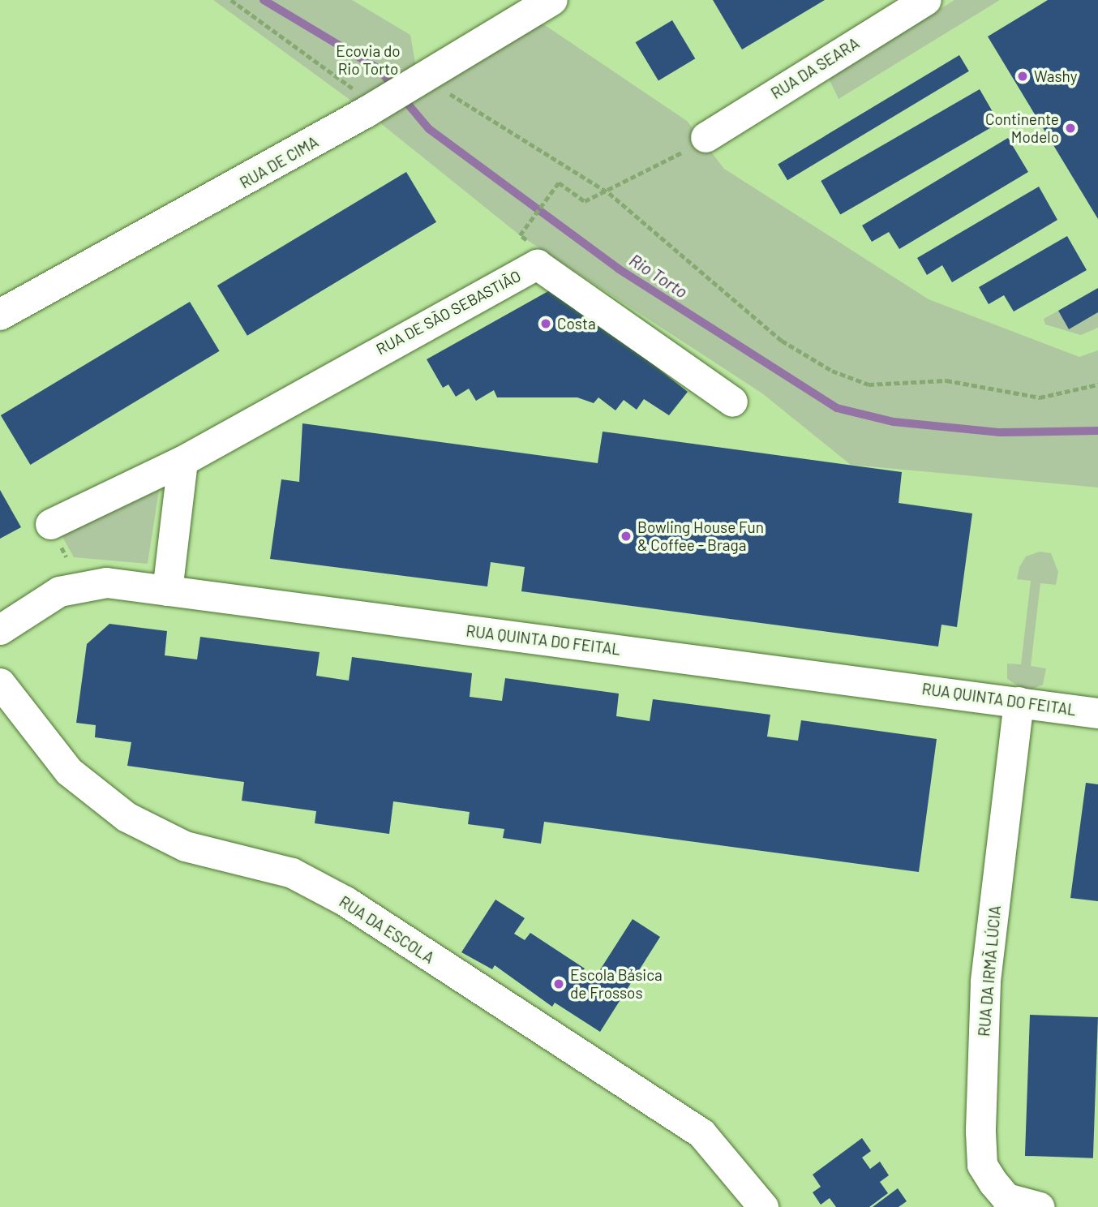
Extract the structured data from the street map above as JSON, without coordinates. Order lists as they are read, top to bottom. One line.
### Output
{"streets":{"main road":["RUA DE CIMA"],"street":["RUA DA SEARA","RUA DE SÃO SEBASTIÃO","RUA QUINTA DO FEITAL","RUA DA ESCOLA","RUA DA IRMÃ LÚCIA"]},"crossings":[["RUA QUINTA DO FEITAL","RUA DA IRMÃ LÚCIA"]],"water":["Rio Torto"],"parks":["Ecovia do Rio Torto"],"places":["Washy","Continente Modelo","Costa","Bowling House Fun & Coffee - Braga","Escola Básica de Frossos"]}
